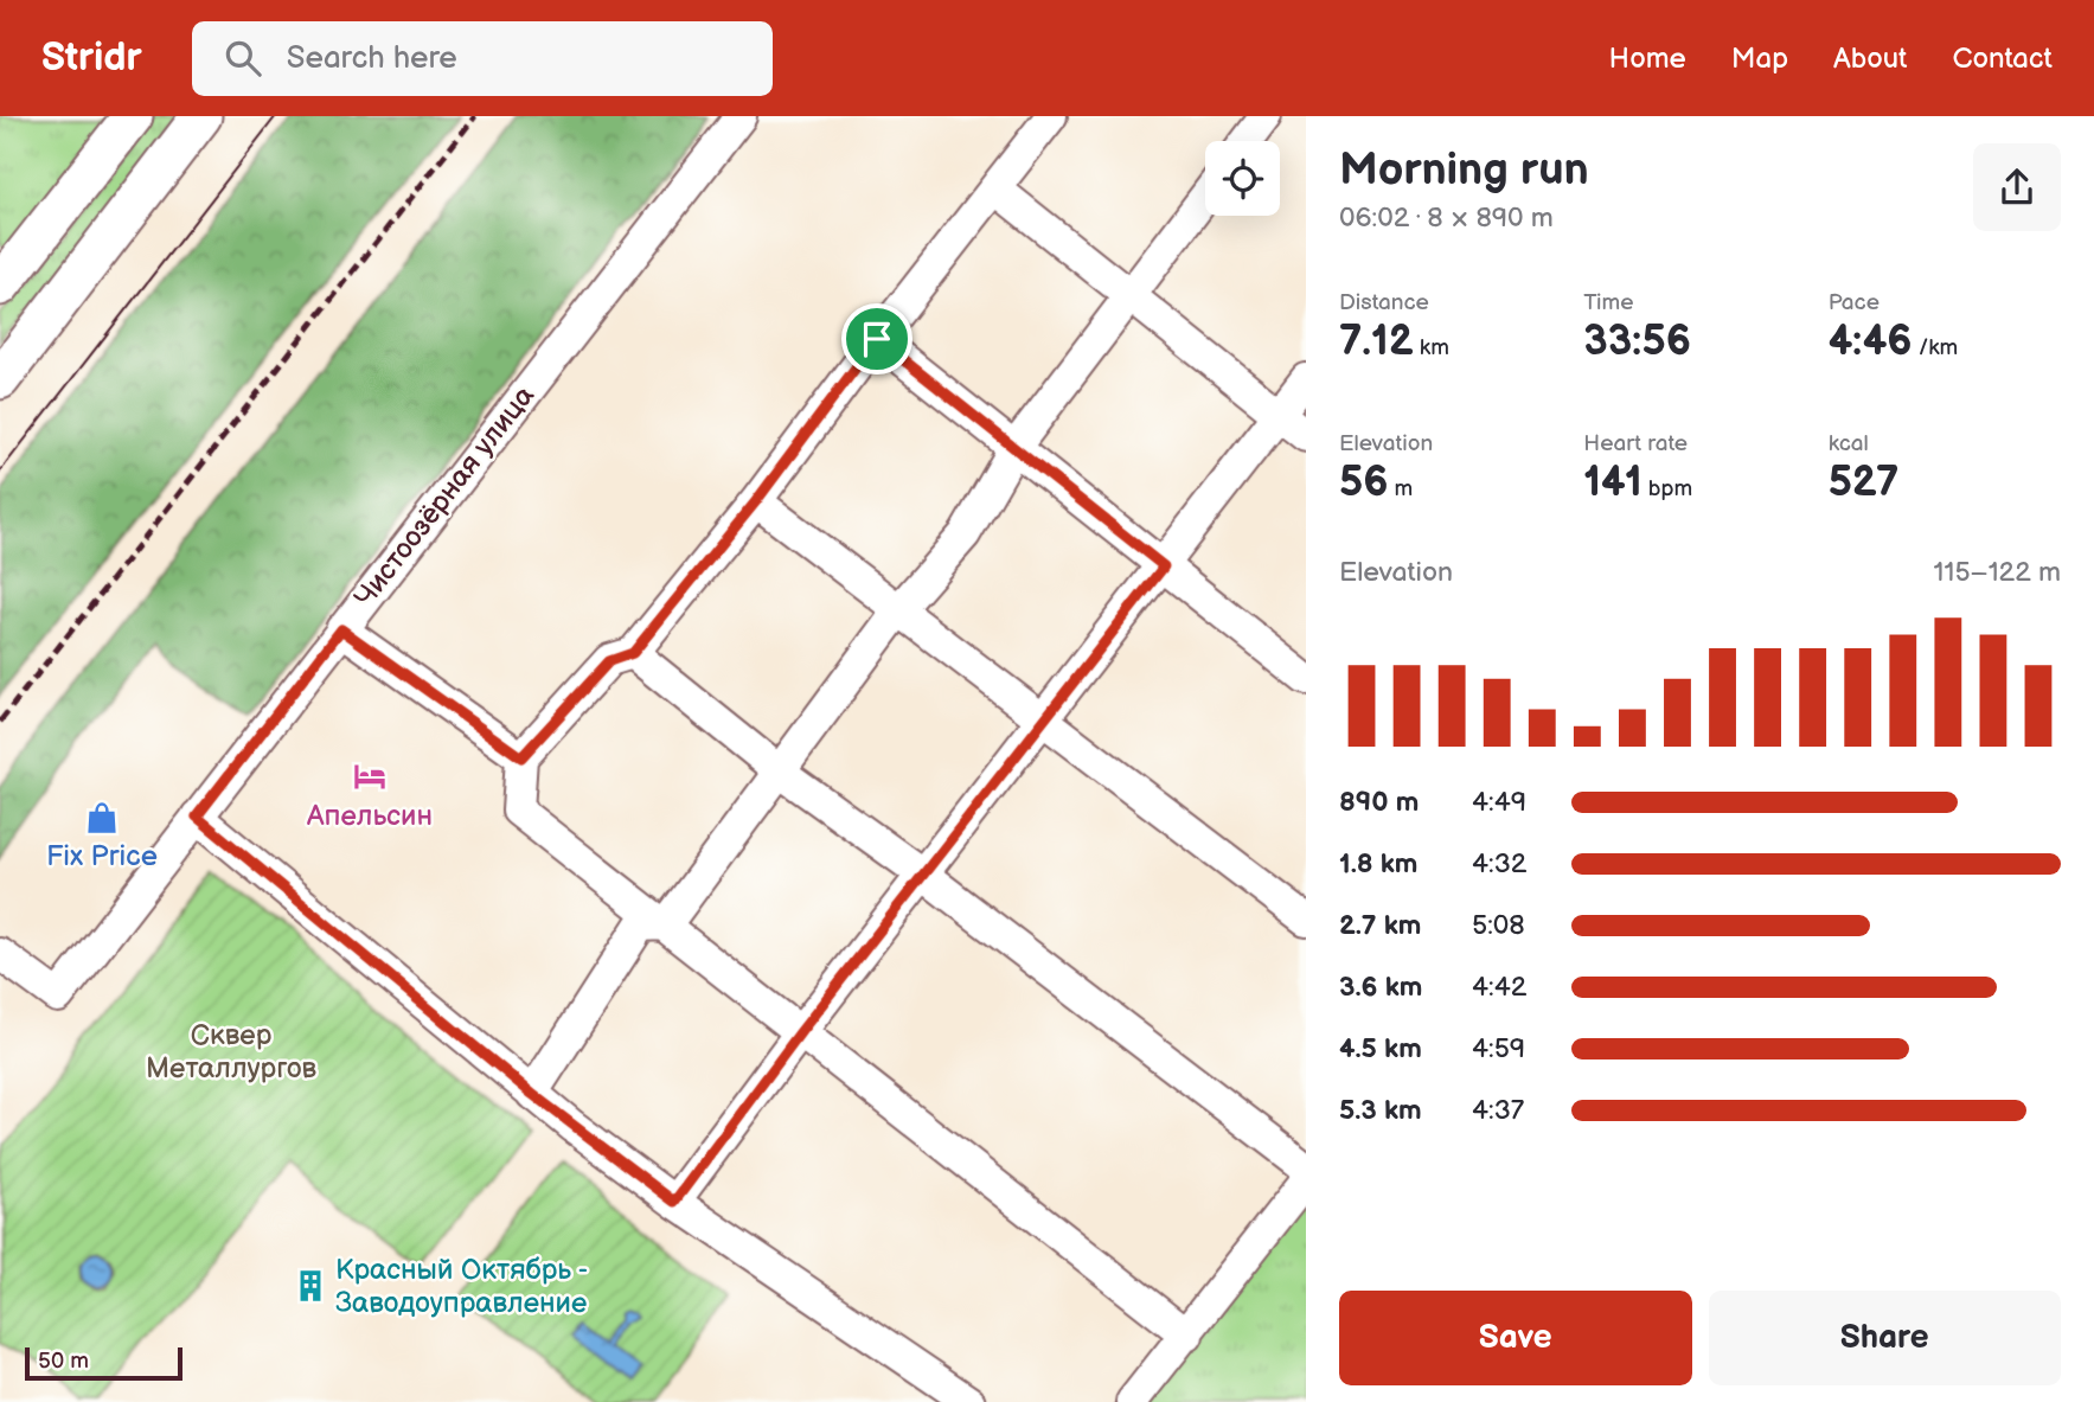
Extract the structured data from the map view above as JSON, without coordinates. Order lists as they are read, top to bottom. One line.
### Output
{"streets":{"street":["Чистоозёрная улица"]},"parks":["Сквер Металлургов"],"places":{"hotel":["Апельсин"],"shop":["Fix Price"],"building":["Красный Октябрь - Заводоуправление"]},"scale_bar":"50 m","page":{"header":"Stridr","search":"Search here","nav":["Home","Map","About","Contact"],"heading":["Morning run","06:02 · 8 × 890 m"],"stats":[["Distance","7.12 km"],["Time","33:56"],["Pace","4:46 /km"],["Elevation","56 m"],["Heart rate","141 bpm"],["kcal","527"]],"chart":["Elevation","115–122 m"],"list":[{"name":"890 m","note":"4:49"},{"name":"1.8 km","note":"4:32"},{"name":"2.7 km","note":"5:08"},{"name":"3.6 km","note":"4:42"},{"name":"4.5 km","note":"4:59"},{"name":"5.3 km","note":"4:37"}],"buttons":["Save","Share"],"scale":"50 m"}}
